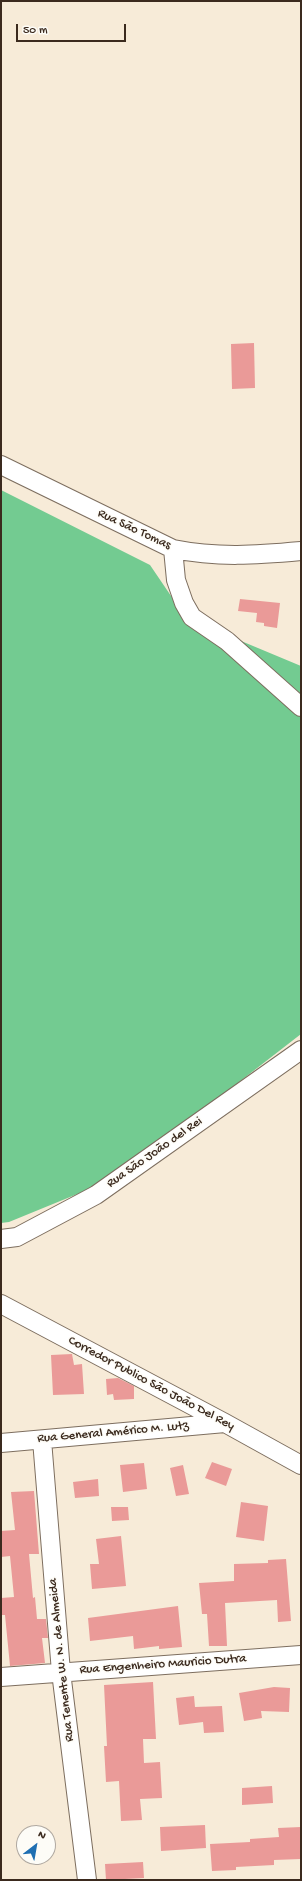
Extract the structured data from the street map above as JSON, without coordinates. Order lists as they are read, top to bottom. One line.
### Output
{"streets":{"street":["Rua São Tomas","Rua São João del Rei","Corredor Publico São João Del Rey","Rua General Américo M. Lutz","Rua Tenente W. N. de Almeida","Rua Engenheiro Mauricio Dutra"]},"crossings":[["Corredor Publico São João Del Rey","Rua General Américo M. Lutz"],["Rua General Américo M. Lutz","Rua Tenente W. N. de Almeida"],["Rua Tenente W. N. de Almeida","Rua Engenheiro Mauricio Dutra"]],"scale_bar":"50 m","north":"top right"}
